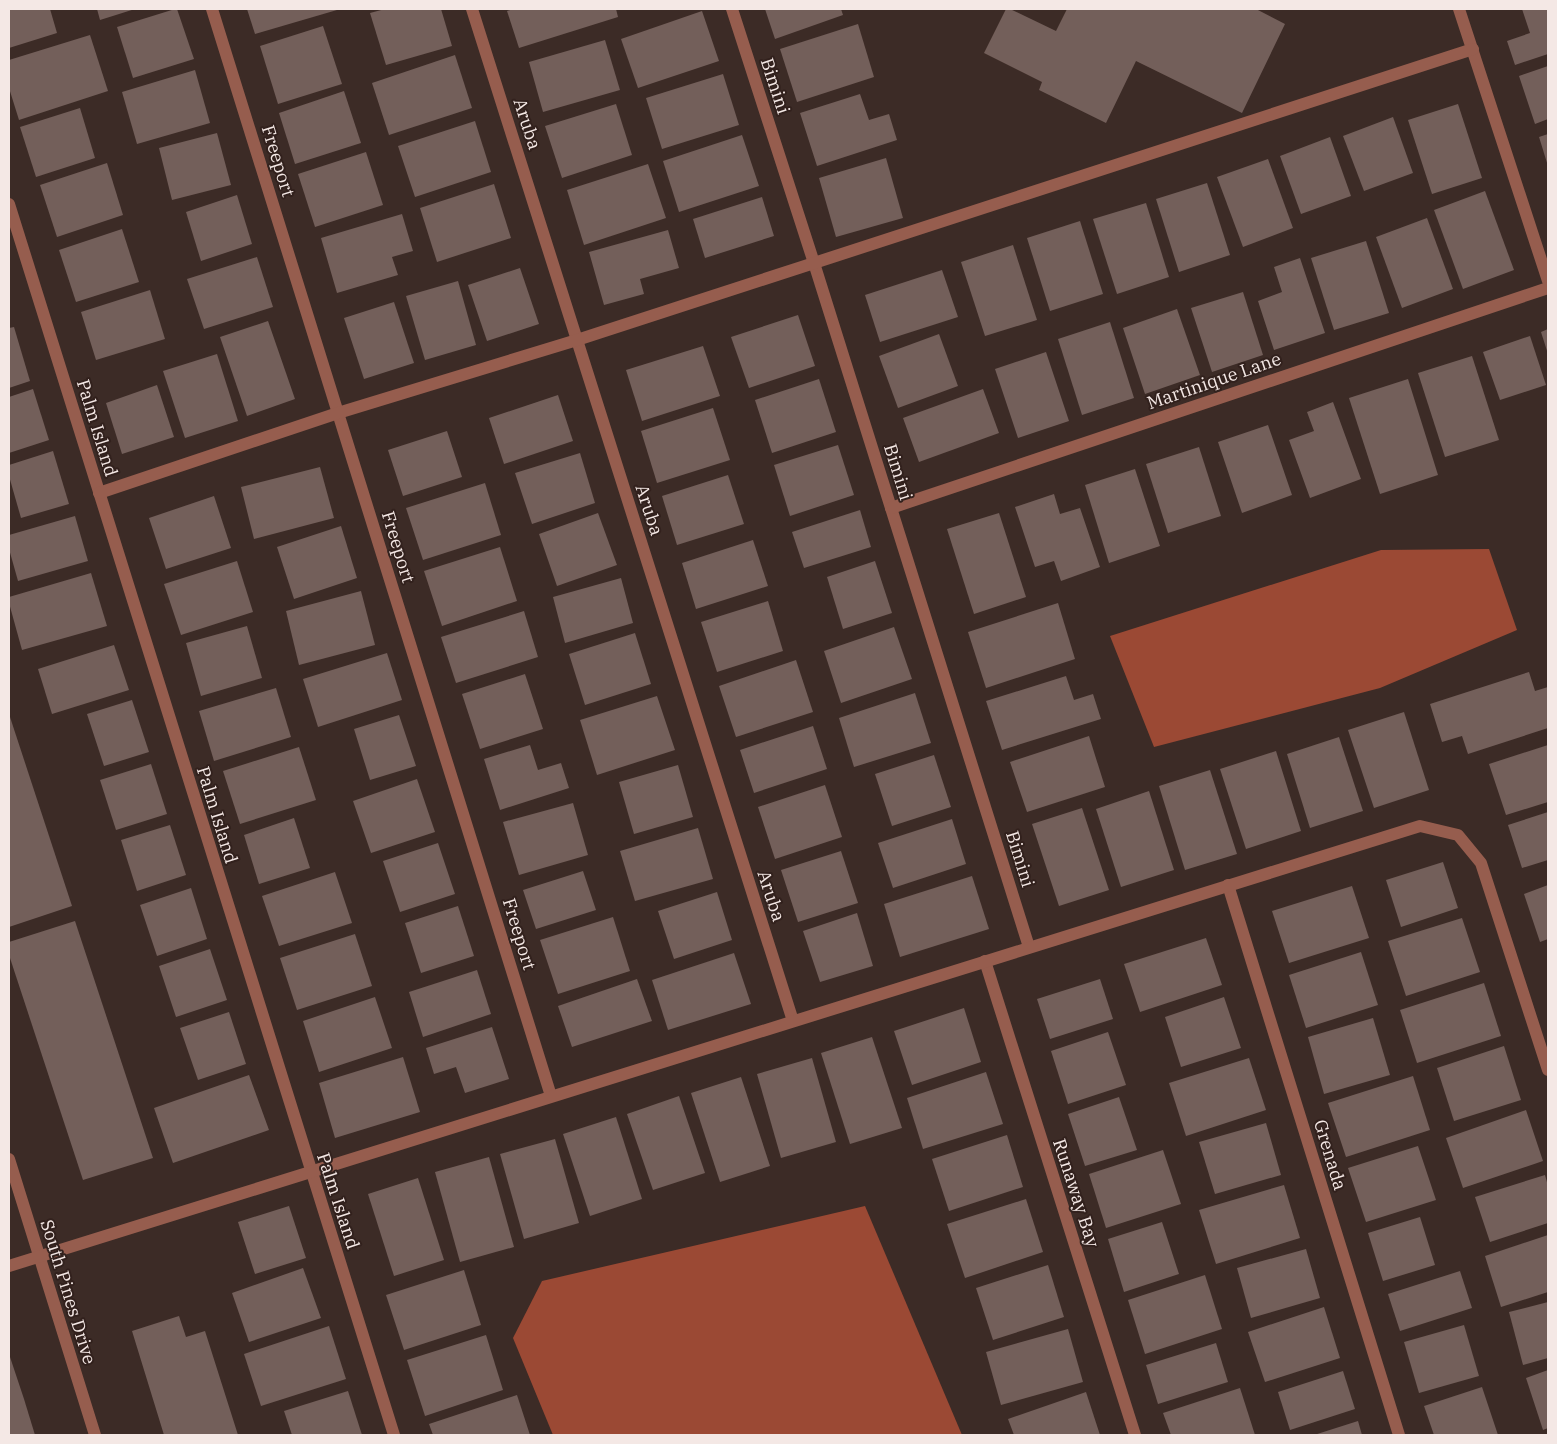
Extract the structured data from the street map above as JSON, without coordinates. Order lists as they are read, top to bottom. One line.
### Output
{"streets":{"street":["Bimini","Aruba","Freeport","Martinique Lane","Palm Island","Grenada","Runaway Bay","South Pines Drive"]},"crossings":[["Bimini","Martinique Lane"]]}
